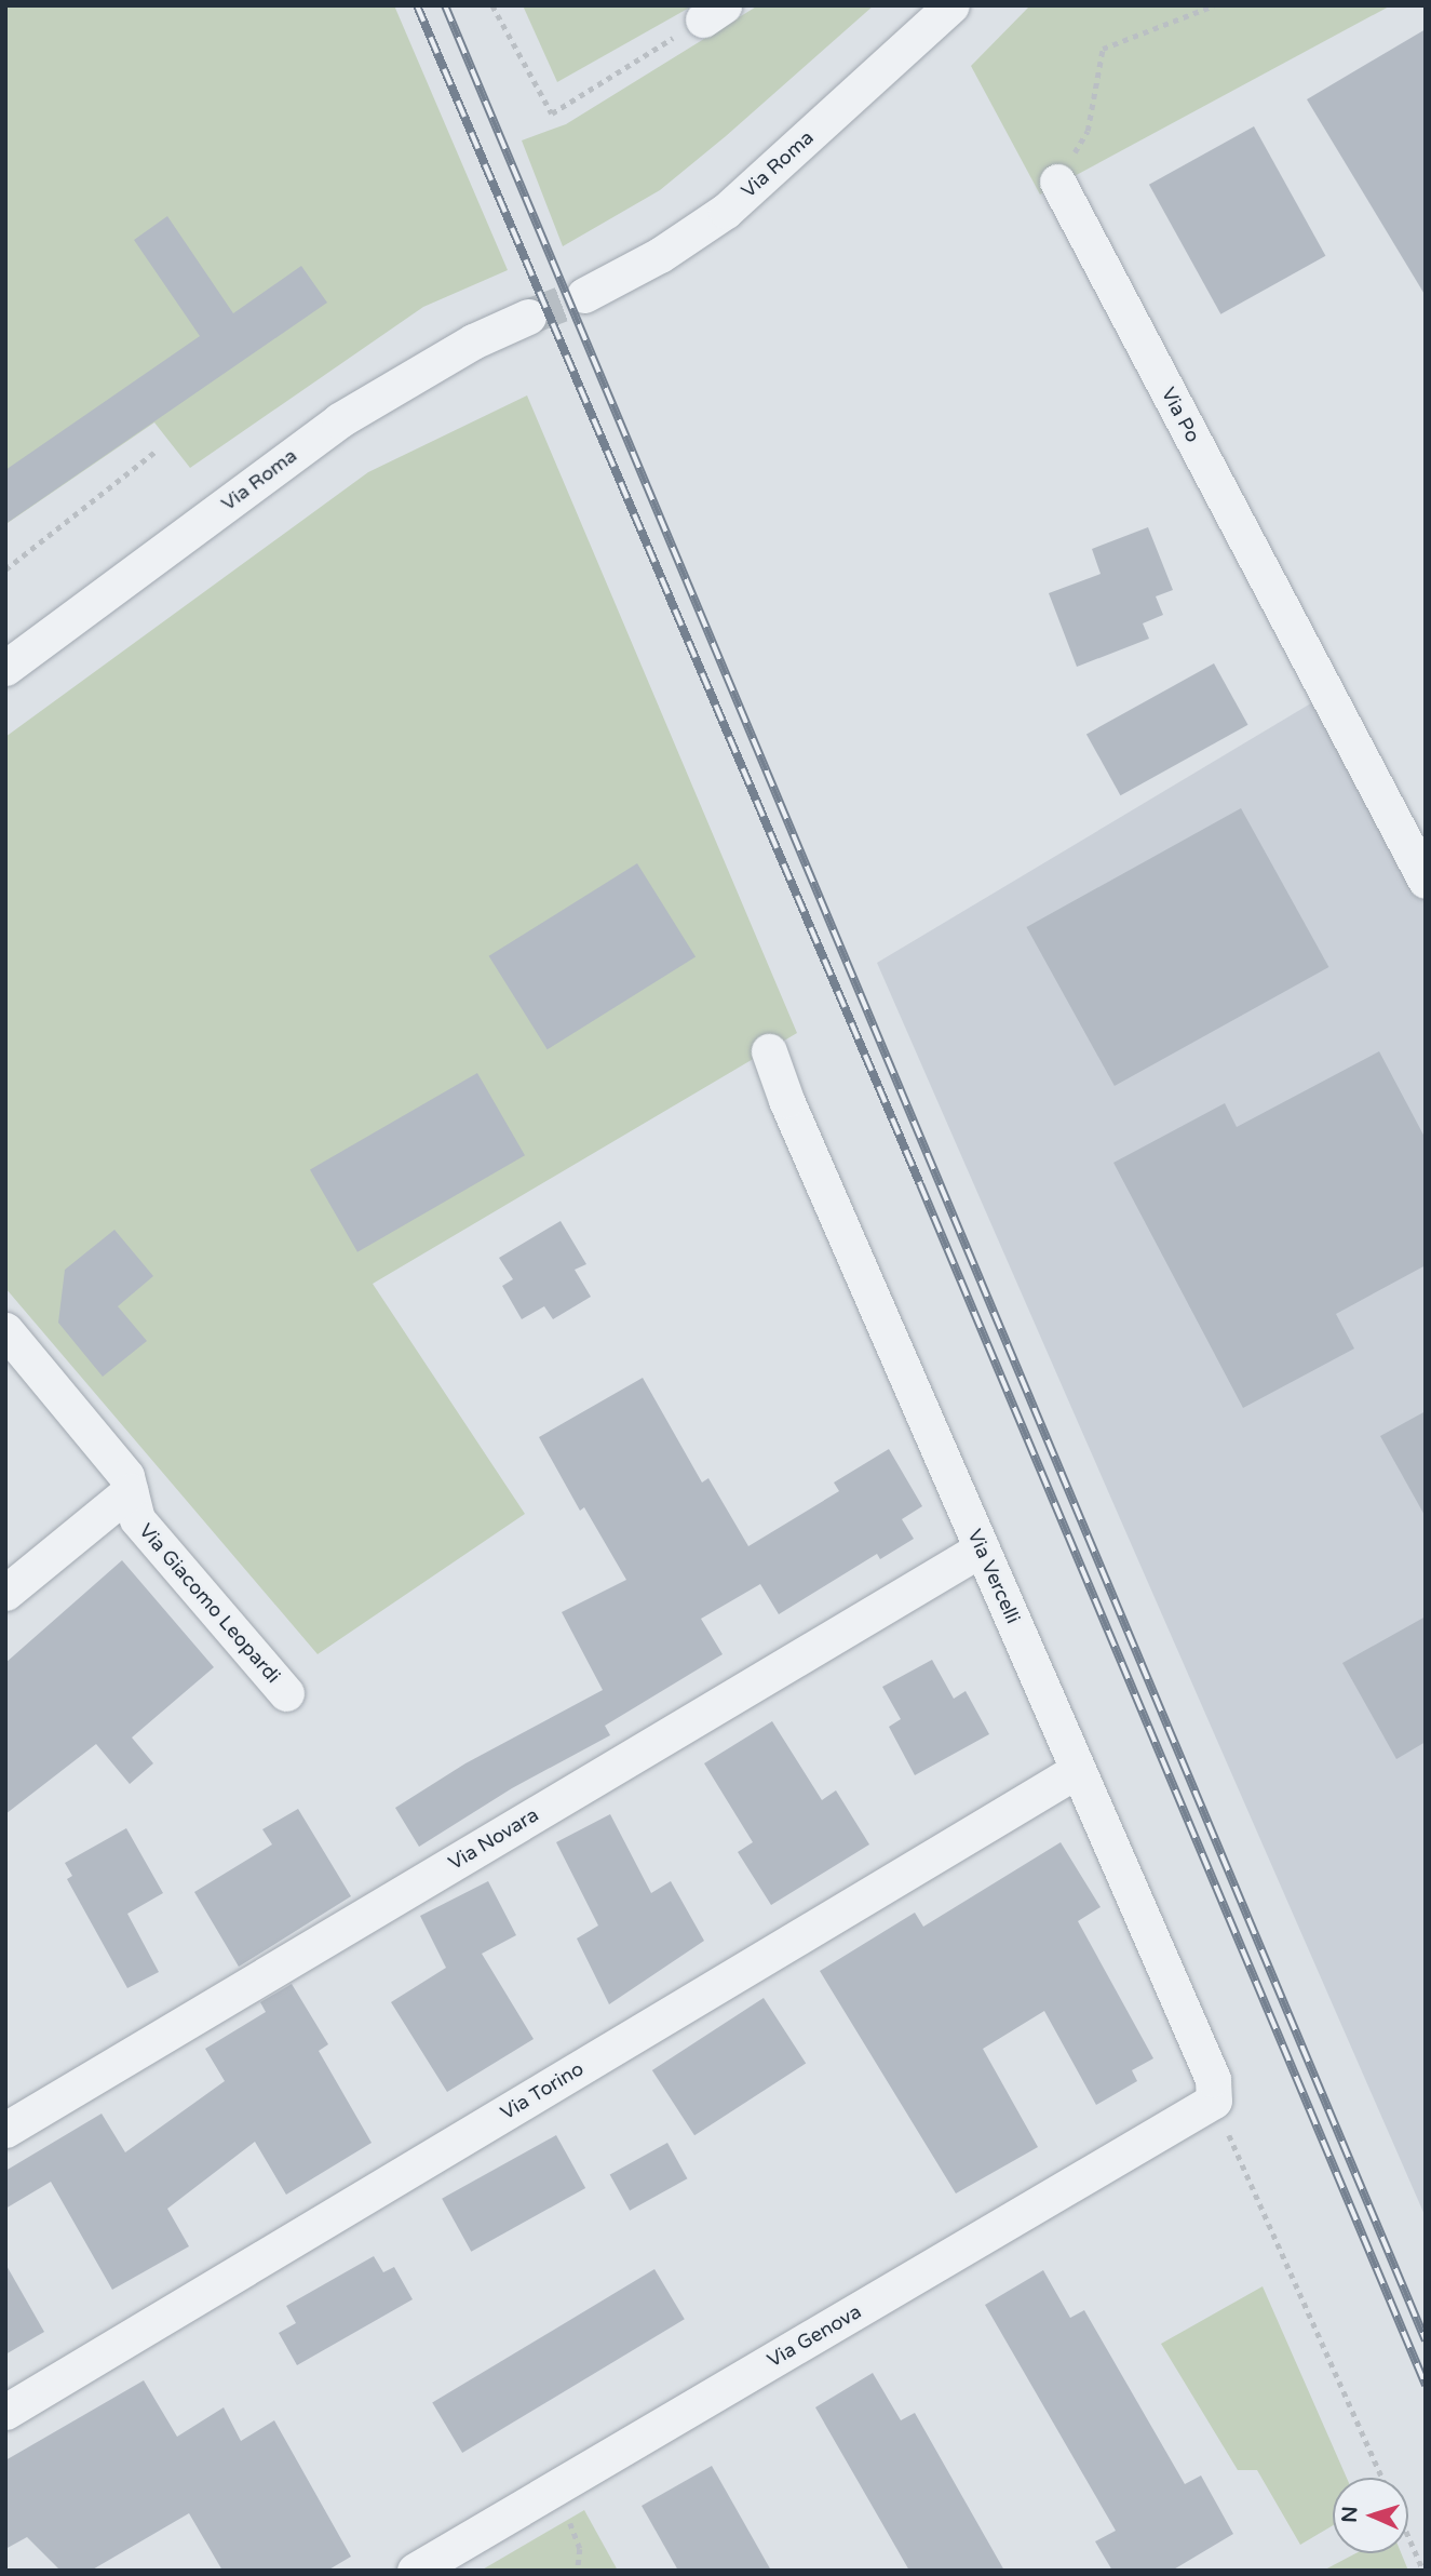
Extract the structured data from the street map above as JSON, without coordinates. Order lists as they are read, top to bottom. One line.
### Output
{"streets":{"street":["Via Roma","Via Po","Via Vercelli","Via Giacomo Leopardi","Via Novara","Via Torino","Via Genova"]},"crossings":[["Via Vercelli","Via Novara"],["Via Vercelli","Via Torino"],["Via Vercelli","Via Genova"]],"north":"left"}
